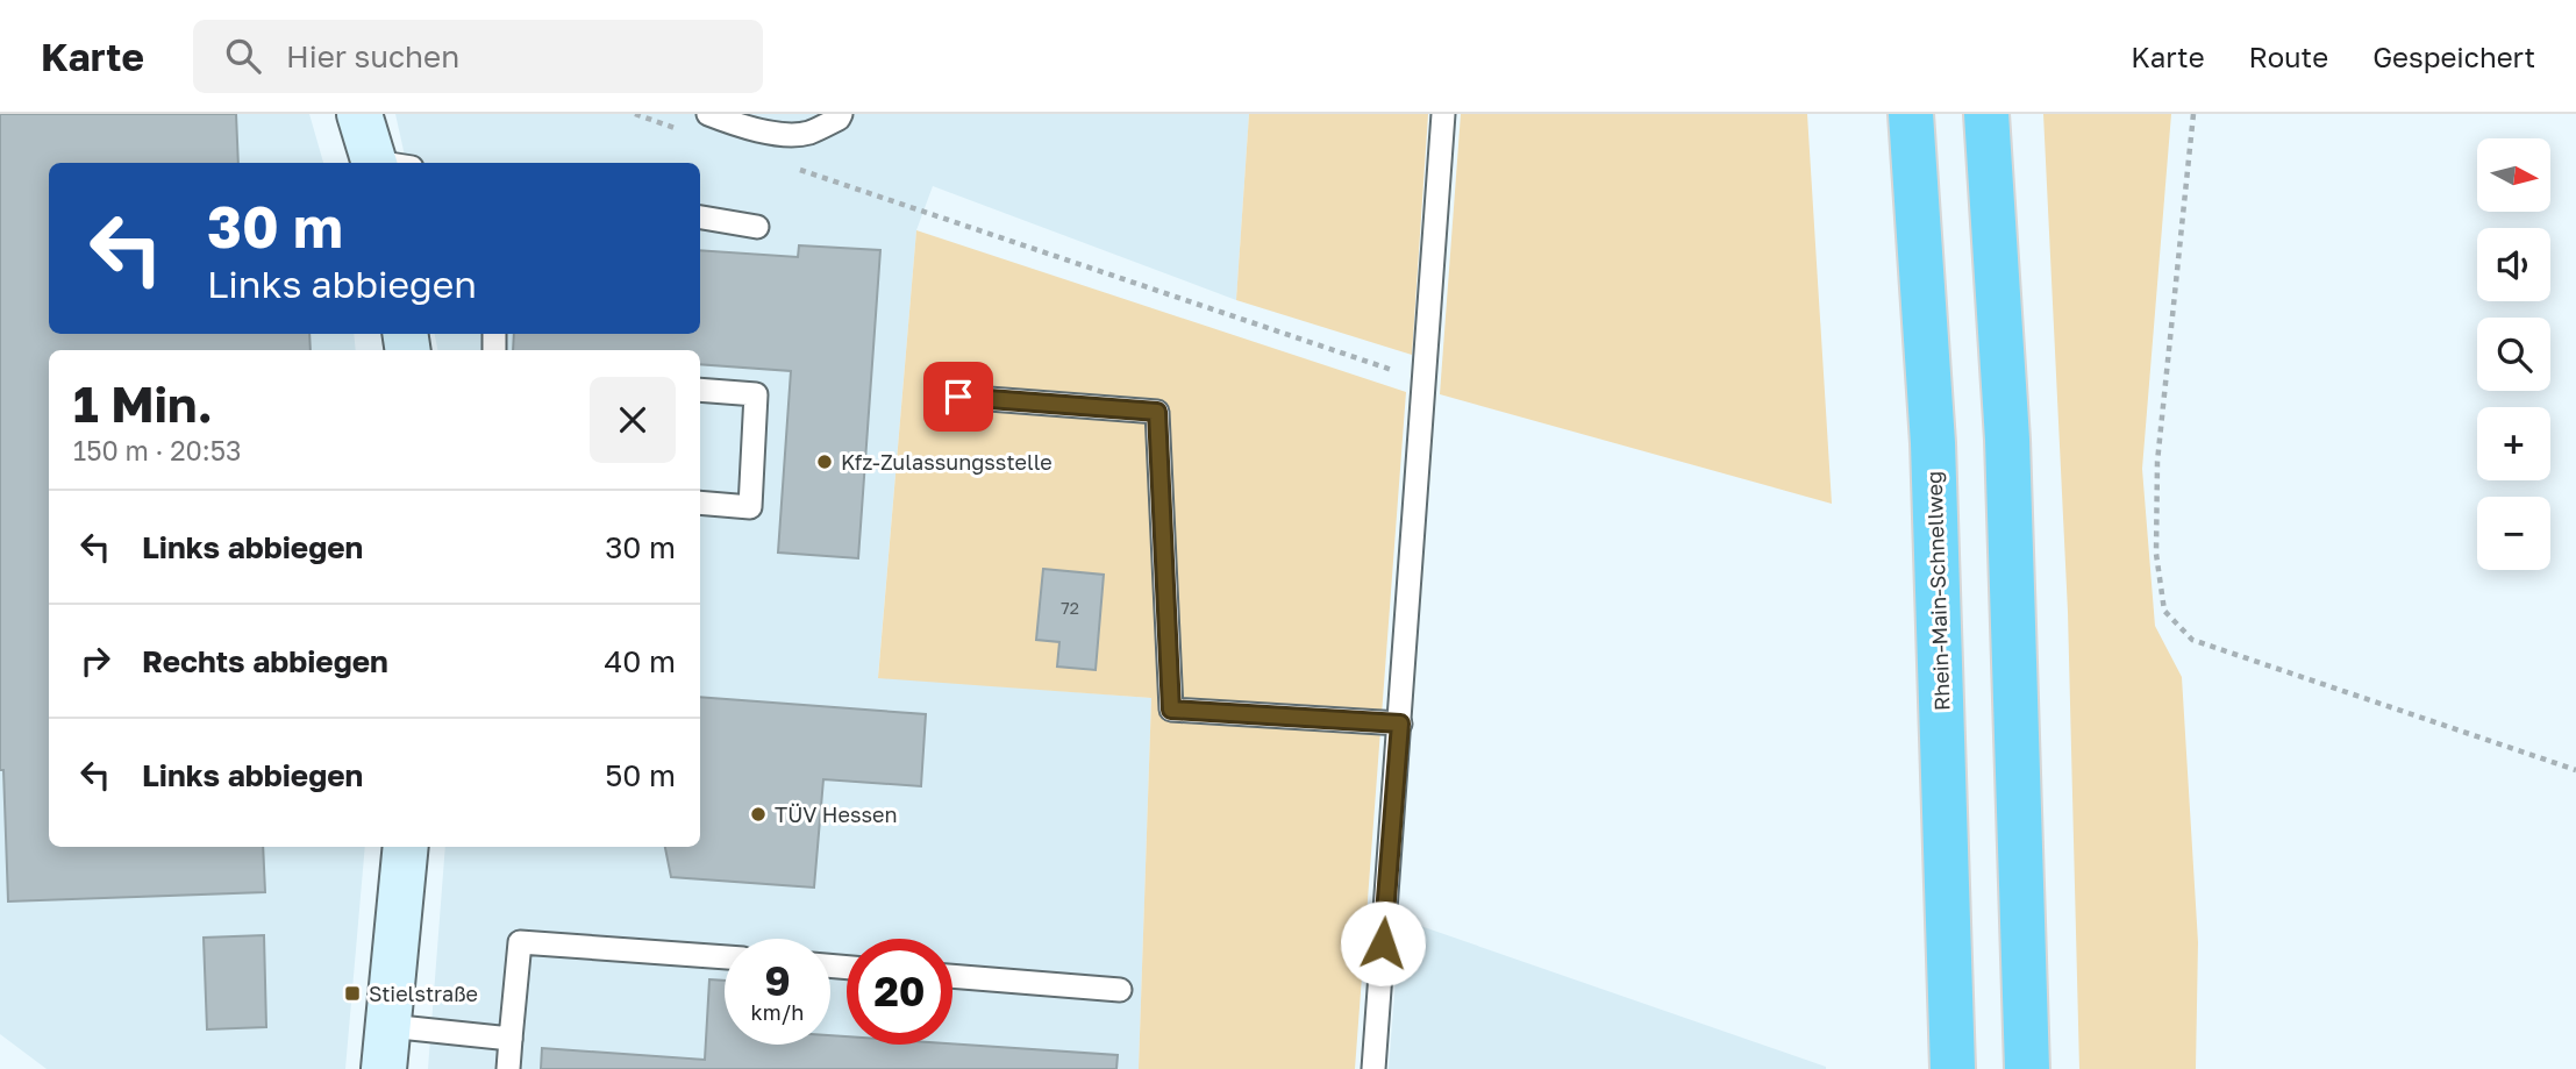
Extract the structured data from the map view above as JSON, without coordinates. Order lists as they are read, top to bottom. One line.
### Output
{"streets":{"highway":["Rhein-Main-Schnellweg"]},"places":{"other":["Kfz-Zulassungsstelle","TÜV Hessen"],"transit":["Stielstraße"]},"house_numbers":["72"],"north":"right","page":{"header":"Karte","search":"Hier suchen","nav":["Karte","Route","Gespeichert"],"map_buttons":["+","−"],"turn":["30 m","Links abbiegen"],"heading":["1 Min.","150 m · 20:53"],"list":[{"name":"Links abbiegen","value":"30 m"},{"name":"Rechts abbiegen","value":"40 m"},{"name":"Links abbiegen","value":"50 m"}],"speed":"9 km/h","limit":"20"}}
